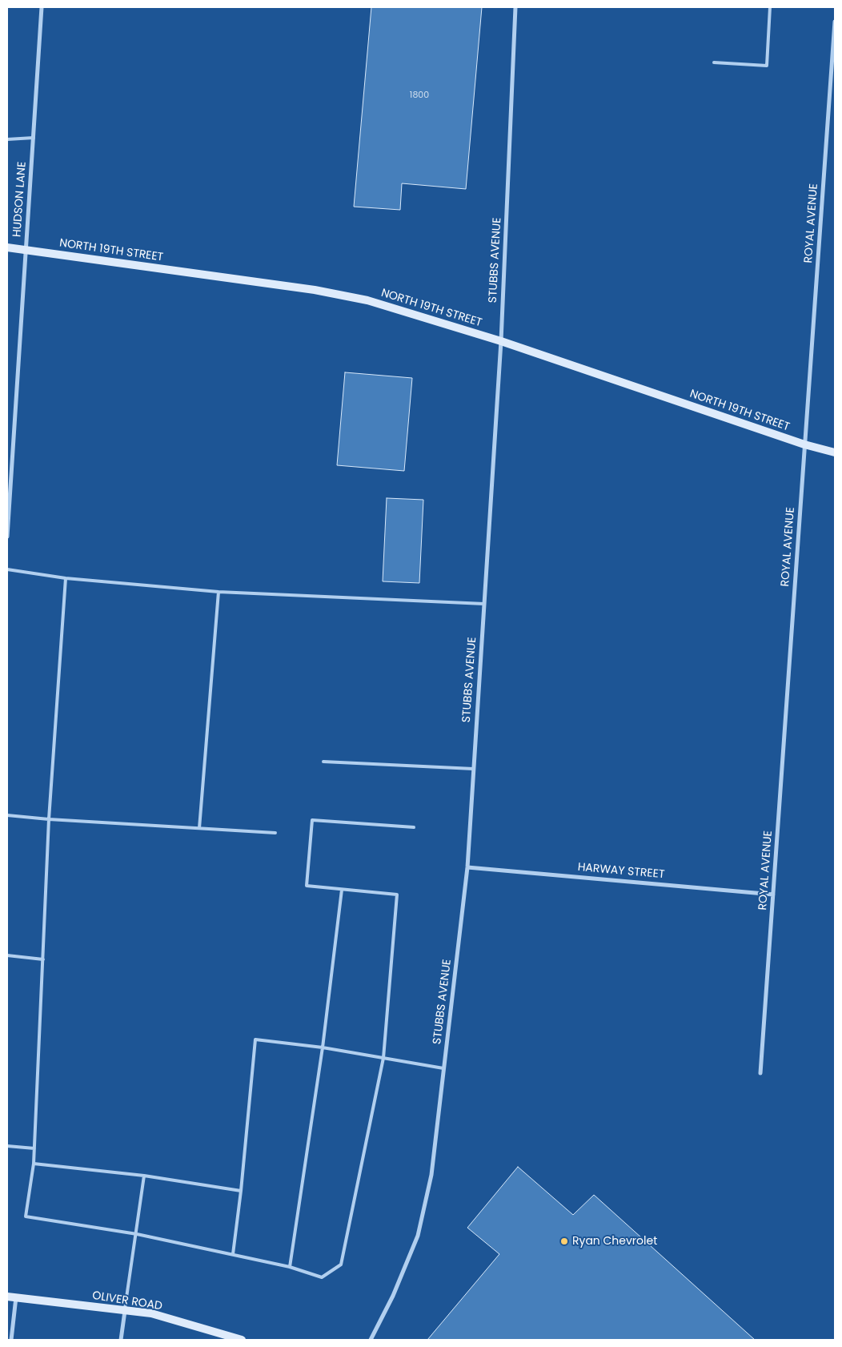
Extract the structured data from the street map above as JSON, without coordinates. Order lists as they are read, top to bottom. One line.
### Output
{"streets":{"street":["HUDSON LANE","ROYAL AVENUE","NORTH 19TH STREET","STUBBS AVENUE","HARWAY STREET","OLIVER ROAD"]},"crossings":[["HUDSON LANE","NORTH 19TH STREET"],["ROYAL AVENUE","NORTH 19TH STREET"],["ROYAL AVENUE","HARWAY STREET"],["NORTH 19TH STREET","STUBBS AVENUE"],["STUBBS AVENUE","HARWAY STREET"]],"places":["Ryan Chevrolet"],"house_numbers":["1800"]}
